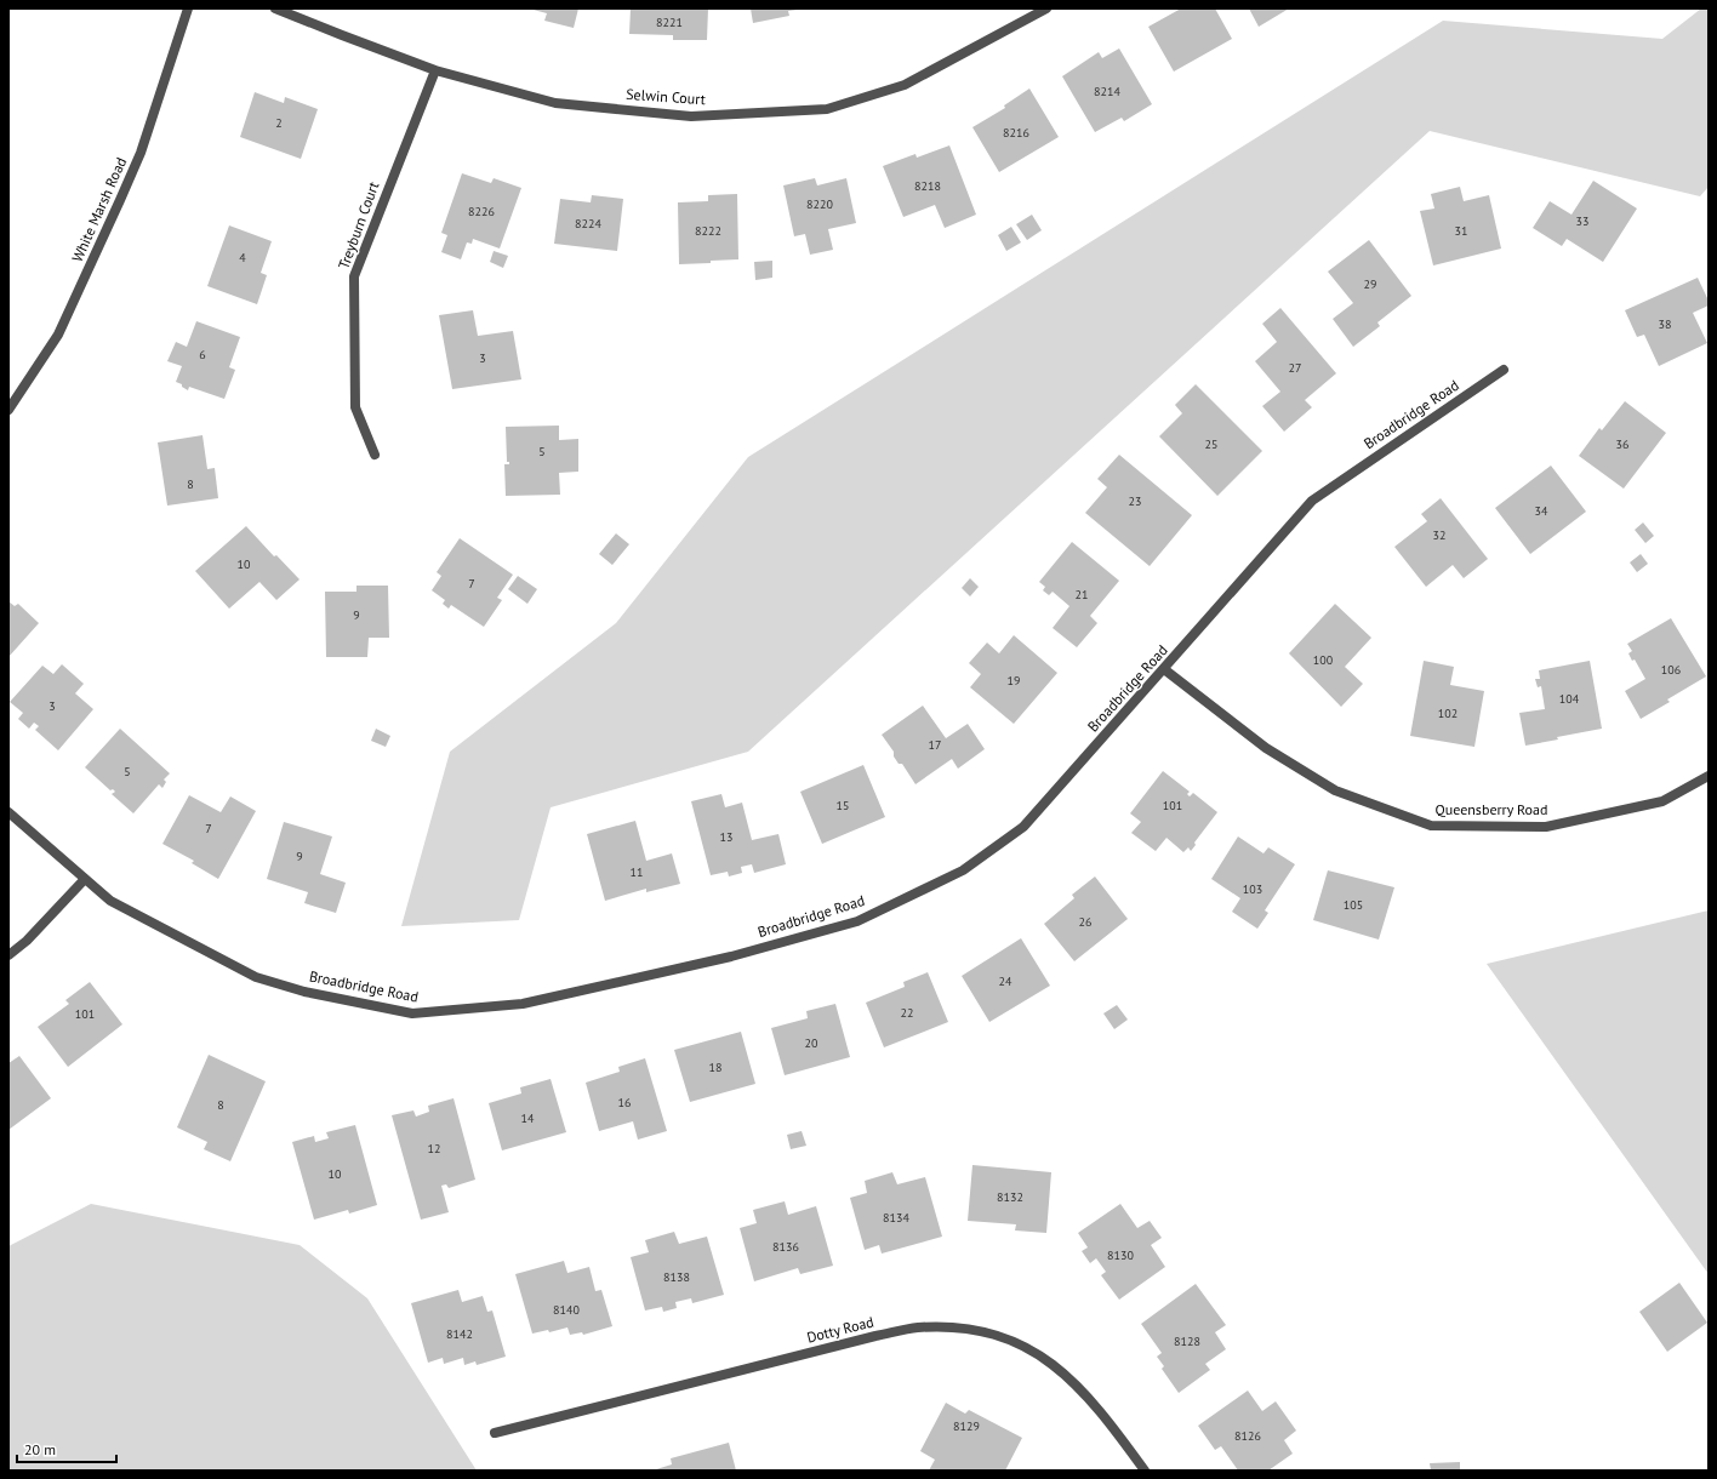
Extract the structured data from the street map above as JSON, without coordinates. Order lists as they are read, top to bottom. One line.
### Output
{"streets":{"street":["Selwin Court","White Marsh Road","Treyburn Court","Broadbridge Road","Queensberry Road","Dotty Road"]},"crossings":[["Selwin Court","Treyburn Court"],["Broadbridge Road","Queensberry Road"]],"house_numbers":["8221","8214","2","8216","8218","8220","8226","33","8224","8222","31","4","29","38","6","3","27","25","36","5","8","23","34","32","10","7","21","9","100","106","19","104","3","102","17","5","15","101","7","13","9","11","103","105","26","24","22","101","20","18","16","8","14","12","10","8132","8134","8136","8130","8138","8140","8142","8128","8129","8126"],"scale_bar":"20 m"}
